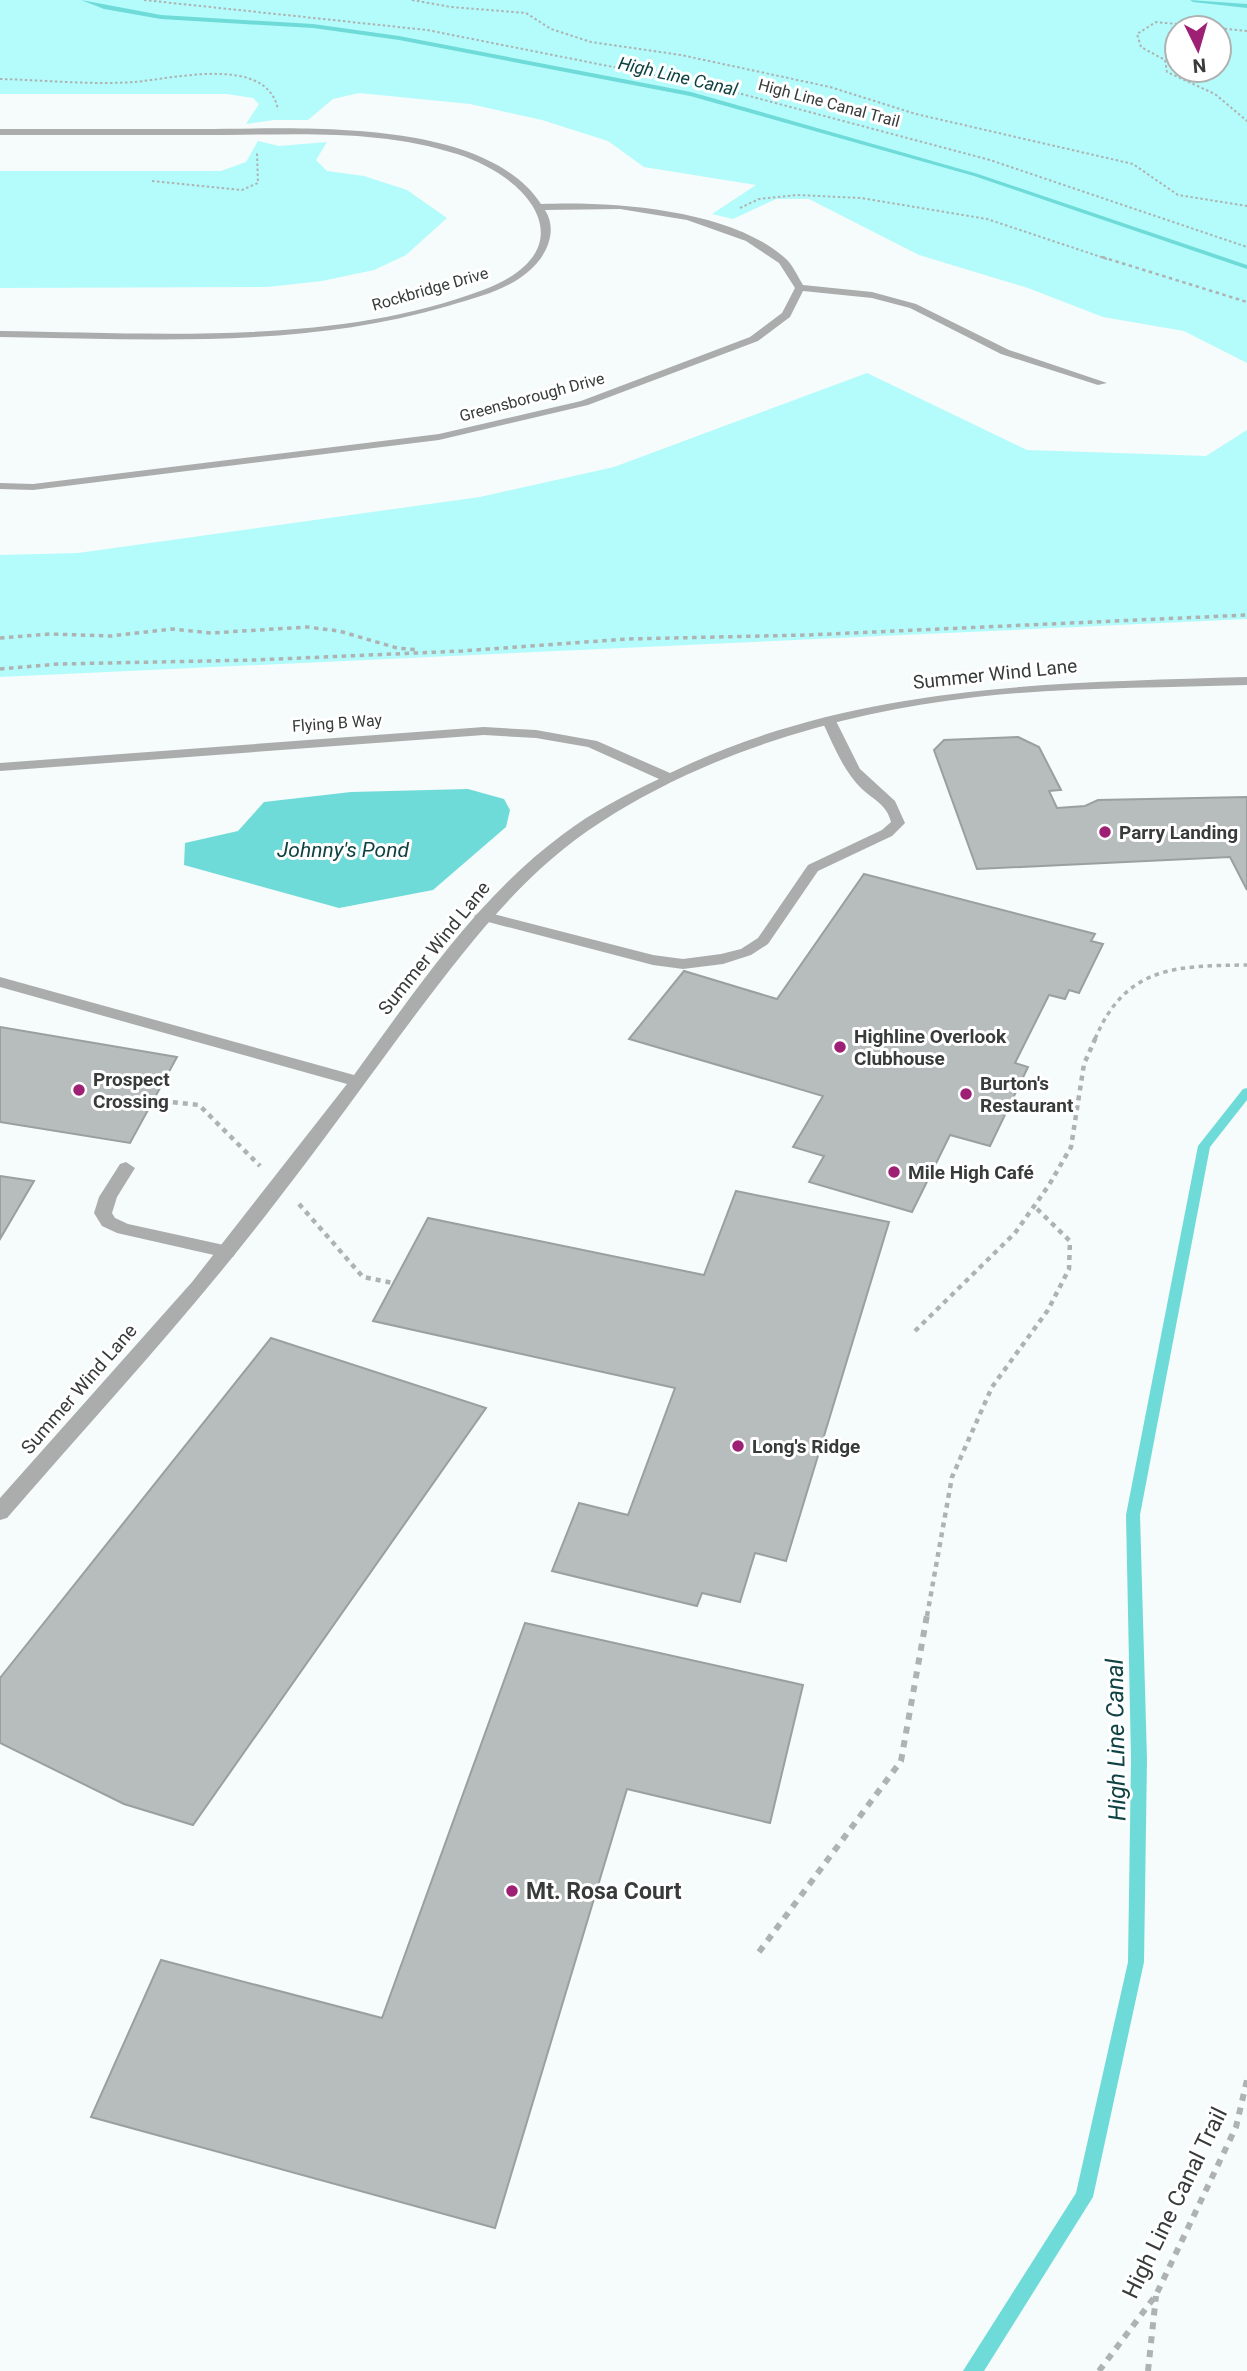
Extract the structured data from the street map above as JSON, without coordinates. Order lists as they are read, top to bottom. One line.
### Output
{"streets":{"street":["Rockbridge Drive","Greensborough Drive","Summer Wind Lane","Flying B Way"],"path":["High Line Canal Trail"]},"crossings":[["Summer Wind Lane","Flying B Way"]],"water":["High Line Canal","Johnny's Pond"],"places":["Parry Landing","Highline Overlook Clubhouse","Prospect Crossing","Burton's Restaurant","Mile High Café","Long's Ridge","Mt. Rosa Court"],"north":"bottom"}
